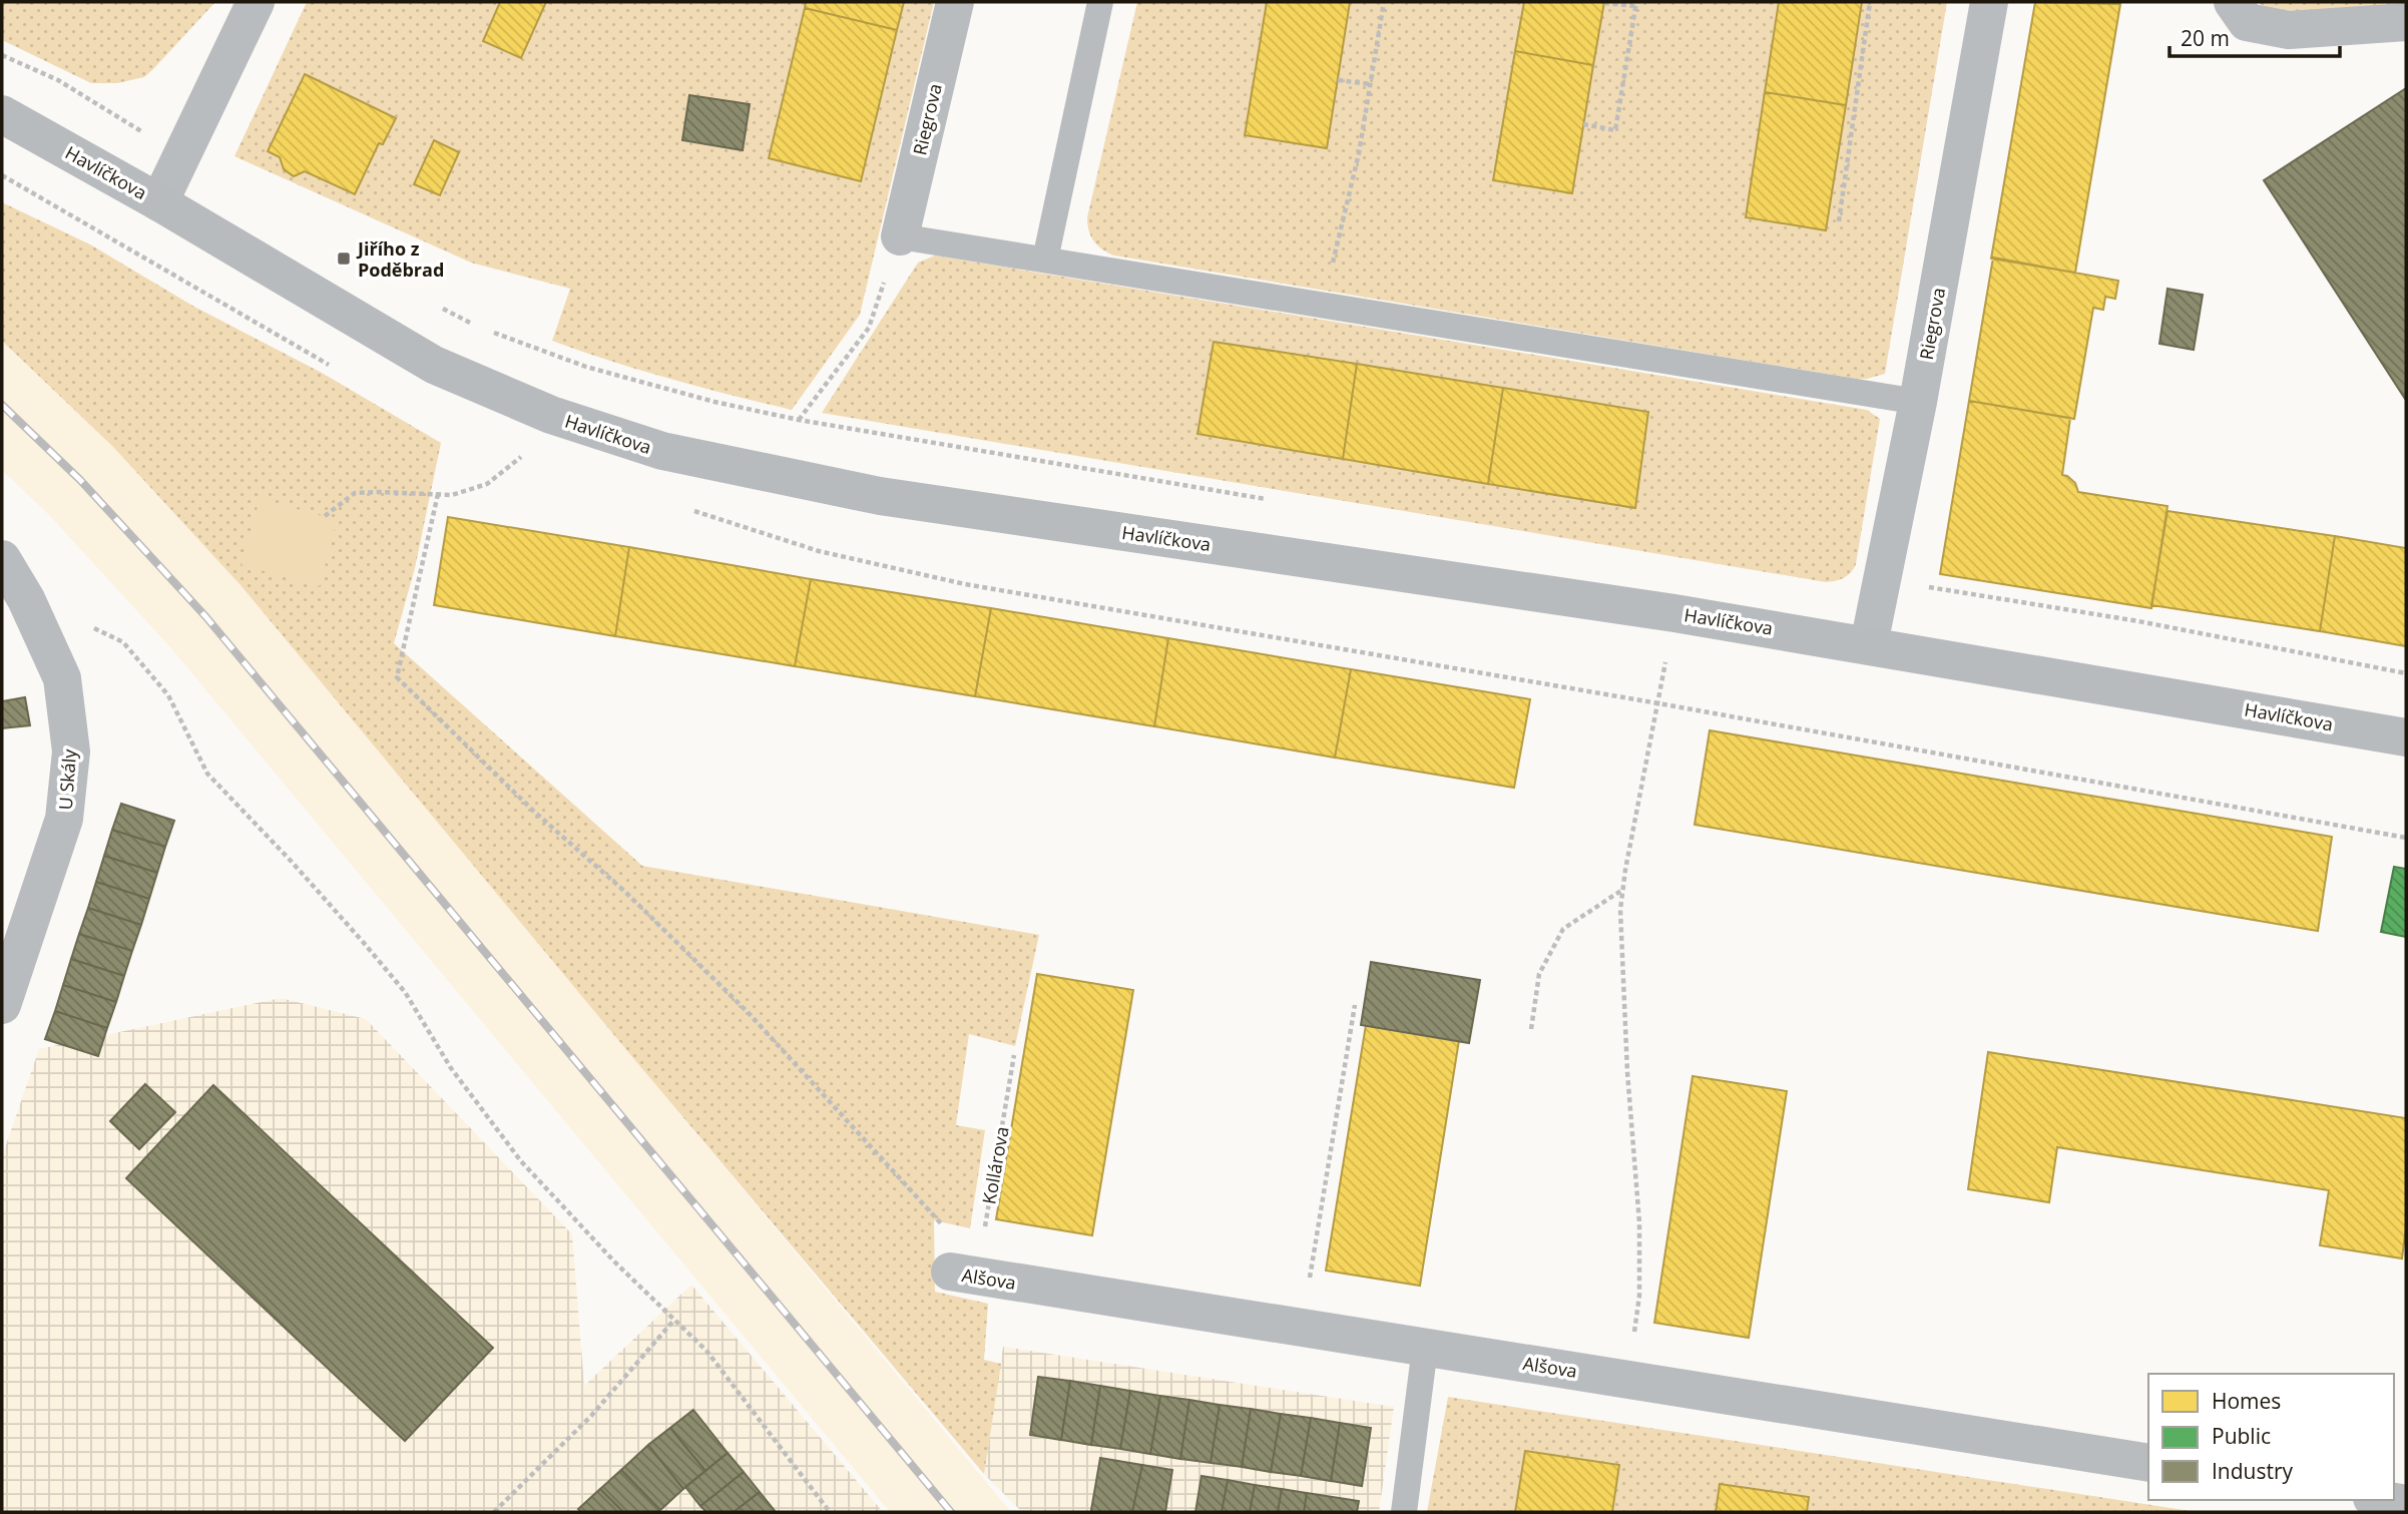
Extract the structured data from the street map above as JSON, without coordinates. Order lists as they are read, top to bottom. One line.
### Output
{"streets":{"street":["Riegrova","Havlíčkova","U Skály","Alšova"],"path":["Kollárova"]},"crossings":[["Riegrova","Havlíčkova"],["Kollárova","Alšova"]],"places":{"transit":["Jiřího z Poděbrad"]},"legend":["Homes","Public","Industry"],"scale_bar":"20 m"}
